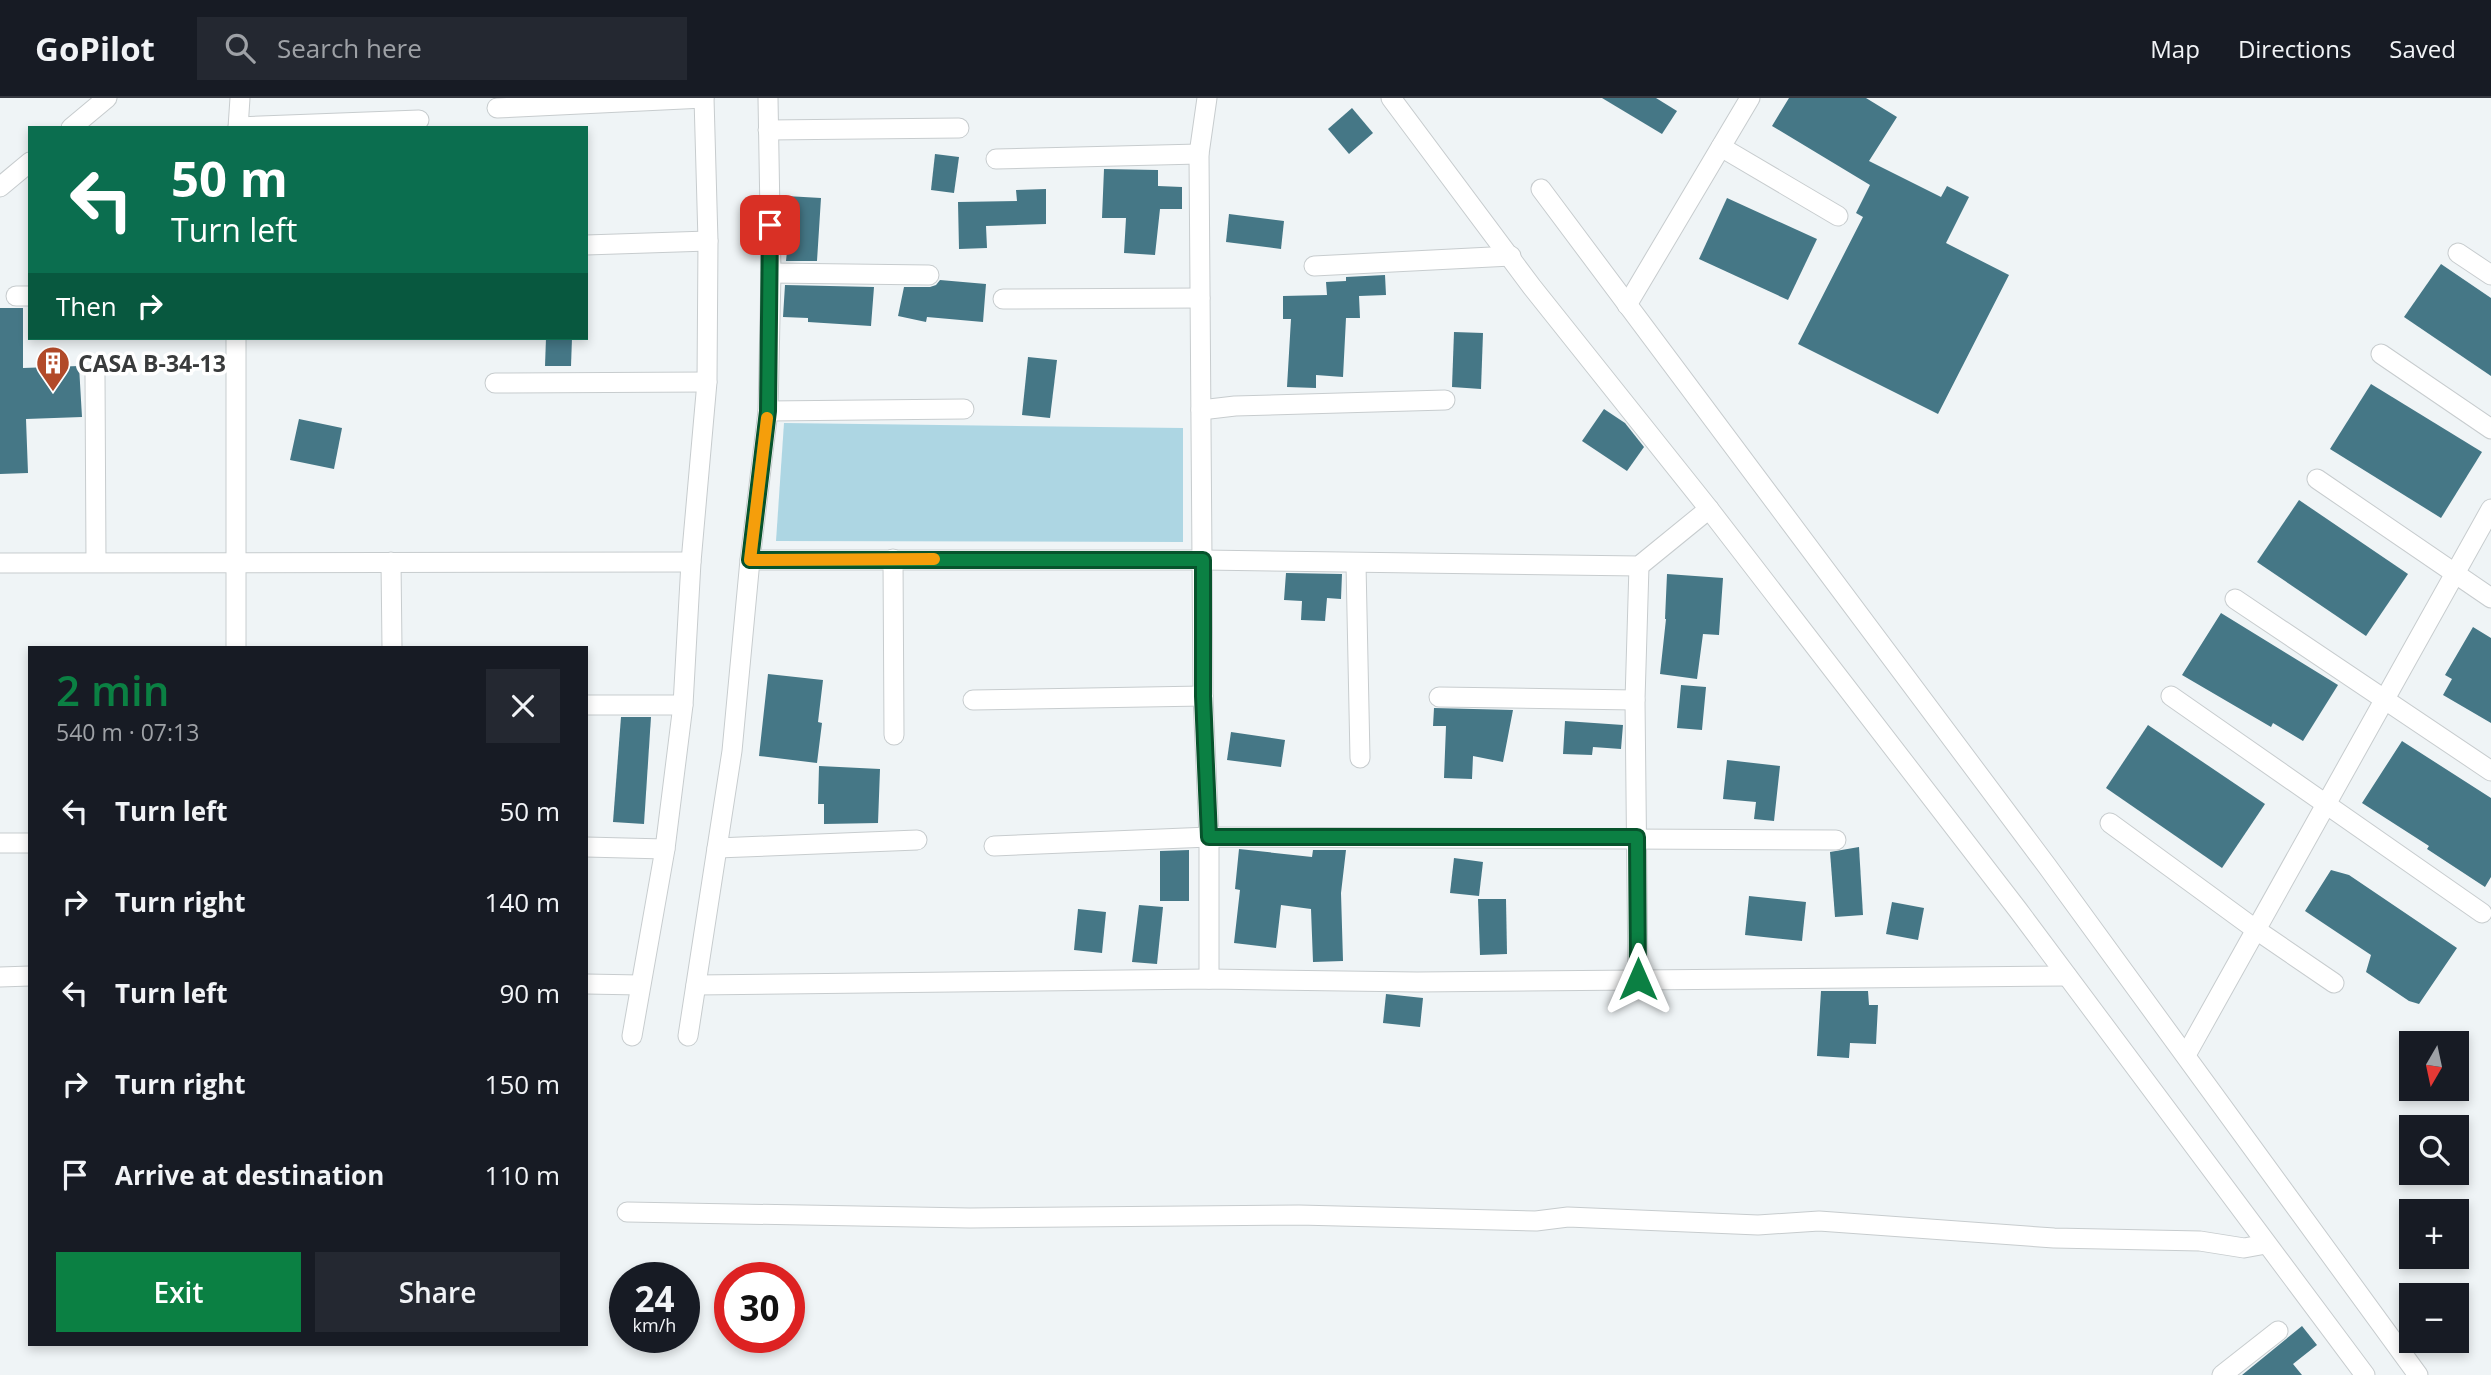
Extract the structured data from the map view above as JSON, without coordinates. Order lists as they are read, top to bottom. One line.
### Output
{"places":{"building":["CASA B-34-13"]},"north":"bottom","page":{"header":"GoPilot","search":"Search here","nav":["Map","Directions","Saved"],"turn":["50 m","Turn left"],"then":"Then","heading":["2 min","540 m · 07:13"],"list":[{"name":"Turn left","value":"50 m"},{"name":"Turn right","value":"140 m"},{"name":"Turn left","value":"90 m"},{"name":"Turn right","value":"150 m"},{"name":"Arrive at destination","value":"110 m"}],"map_buttons":["+","−"],"buttons":["Exit","Share"],"speed":"24 km/h","limit":"30"}}
